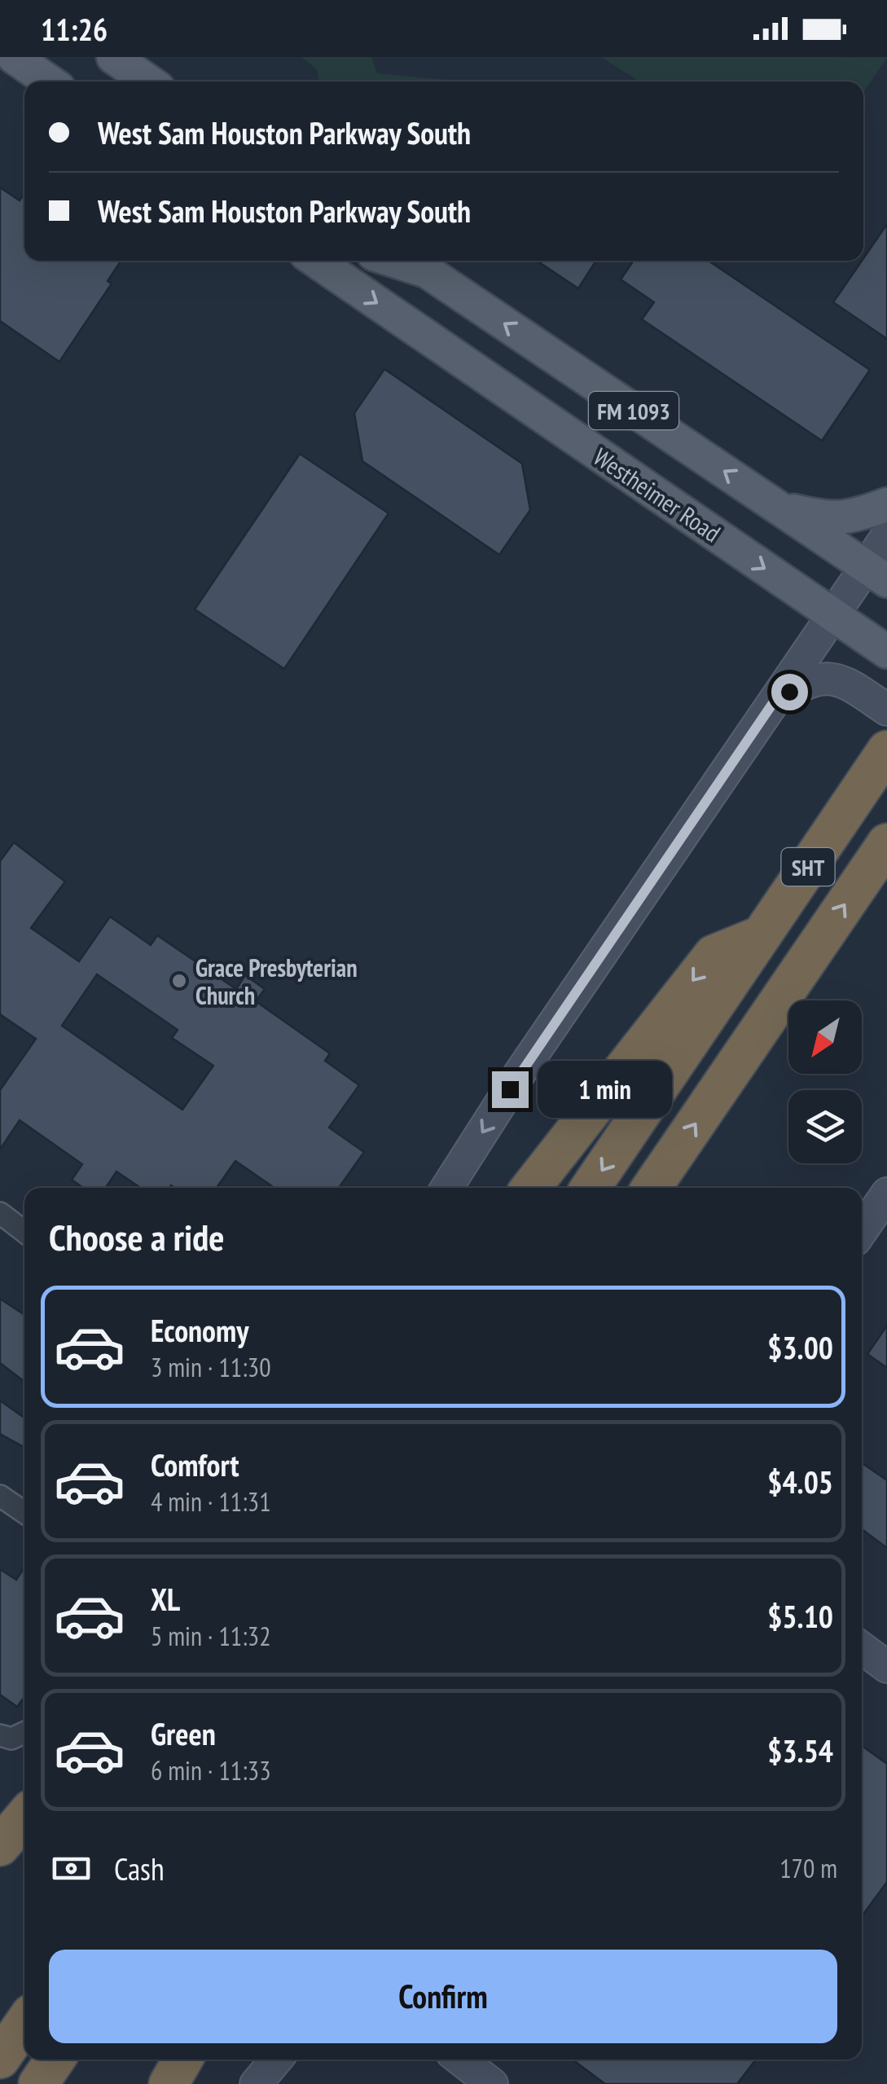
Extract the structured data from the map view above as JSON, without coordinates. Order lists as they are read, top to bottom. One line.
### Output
{"streets":{"highway":["SHT"],"main road":["FM 1093","Westheimer Road"]},"places":["Grace Presbyterian Church"],"north":"bottom left","page":{"status":"11:26","banner":["West Sam Houston Parkway South","West Sam Houston Parkway South"],"bubble":"1 min","heading":"Choose a ride","list":[{"name":"Economy","note":"3 min · 11:30","value":"$3.00"},{"name":"Comfort","note":"4 min · 11:31","value":"$4.05"},{"name":"XL","note":"5 min · 11:32","value":"$5.10"},{"name":"Green","note":"6 min · 11:33","value":"$3.54"}],"pay":["Cash","170 m"],"buttons":"Confirm"}}
